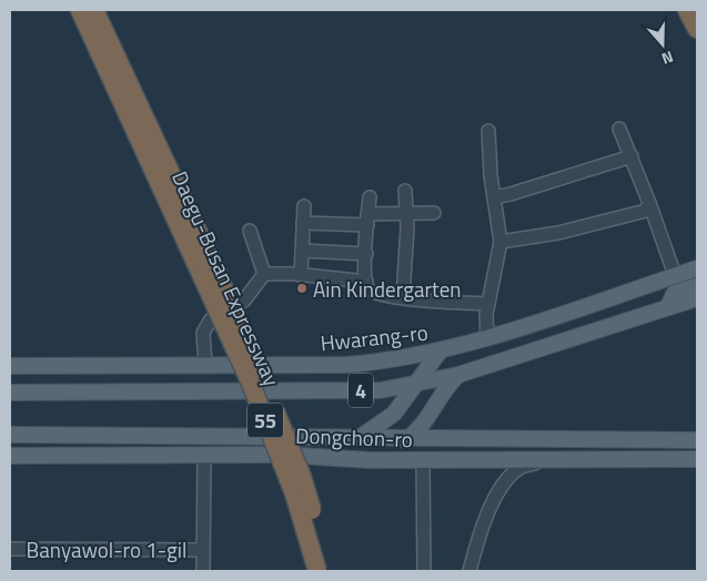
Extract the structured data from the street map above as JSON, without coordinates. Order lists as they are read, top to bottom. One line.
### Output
{"streets":{"highway":["Daegu-Busan Expressway","55"],"main road":["Hwarang-ro","4","Dongchon-ro"],"street":["Banyawol-ro 1-gil"]},"crossings":[["Dongchon-ro","Banyawol-ro 1-gil"]],"places":["Ain Kindergarten"],"north":"bottom"}
